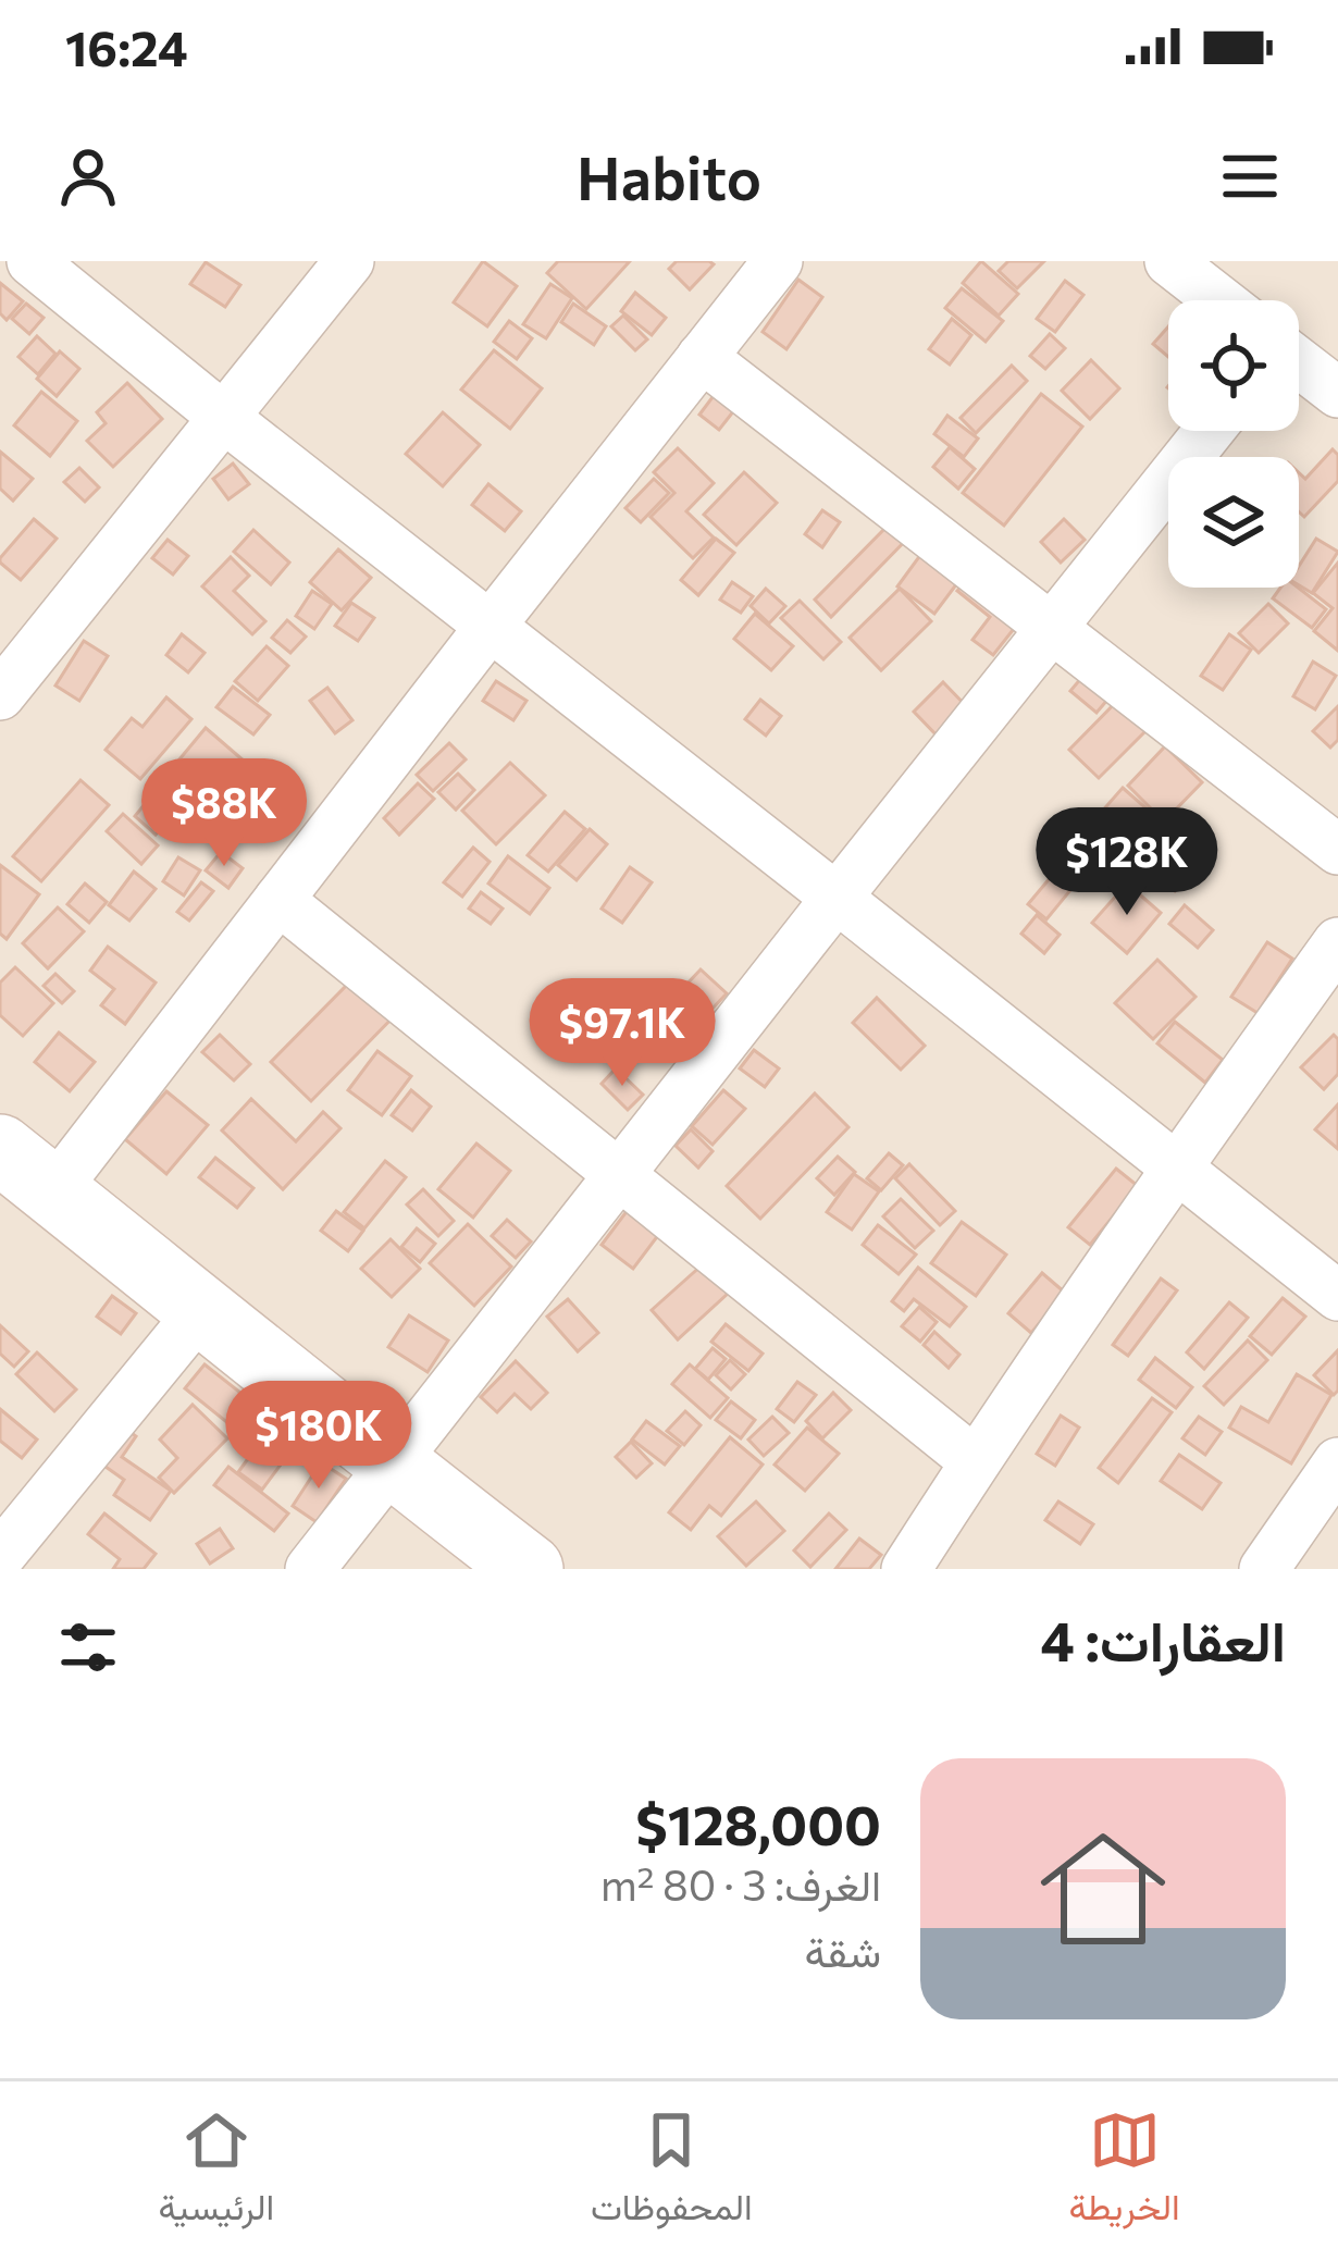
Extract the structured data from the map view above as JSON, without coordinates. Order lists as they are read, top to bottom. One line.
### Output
{"page":{"status":"16:24","header":"Habito","price":["$88K","$128K","$97.1K","$180K"],"heading":"العقارات: 4","list":[{"name":"$128,000","note":"الغرف: 3 · 80 m² · شقة"}],"tabs":["الخريطة","المحفوظات","الرئيسية"]}}
